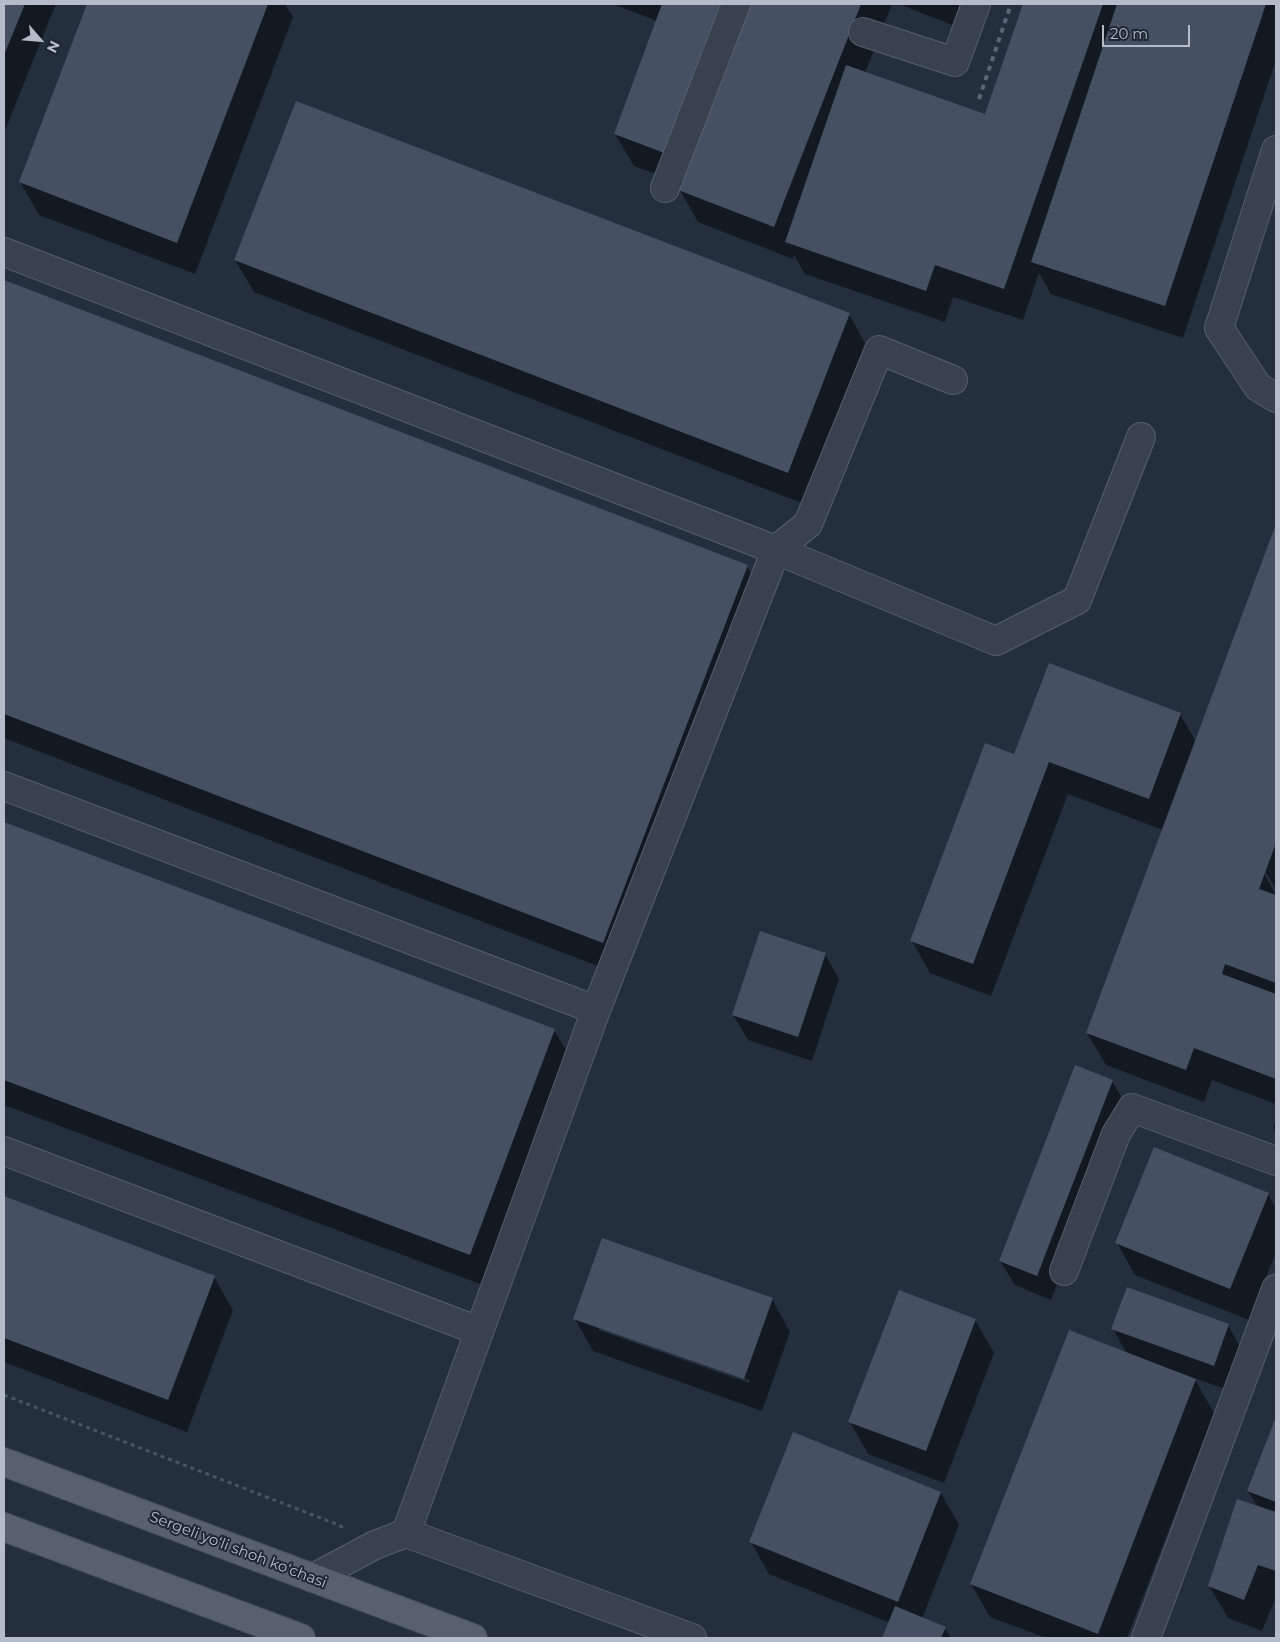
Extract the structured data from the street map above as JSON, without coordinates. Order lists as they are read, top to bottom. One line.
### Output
{"streets":{"main road":["Sergeli yo‘li shoh ko‘chasi"]},"scale_bar":"20 m","north":"bottom right"}
